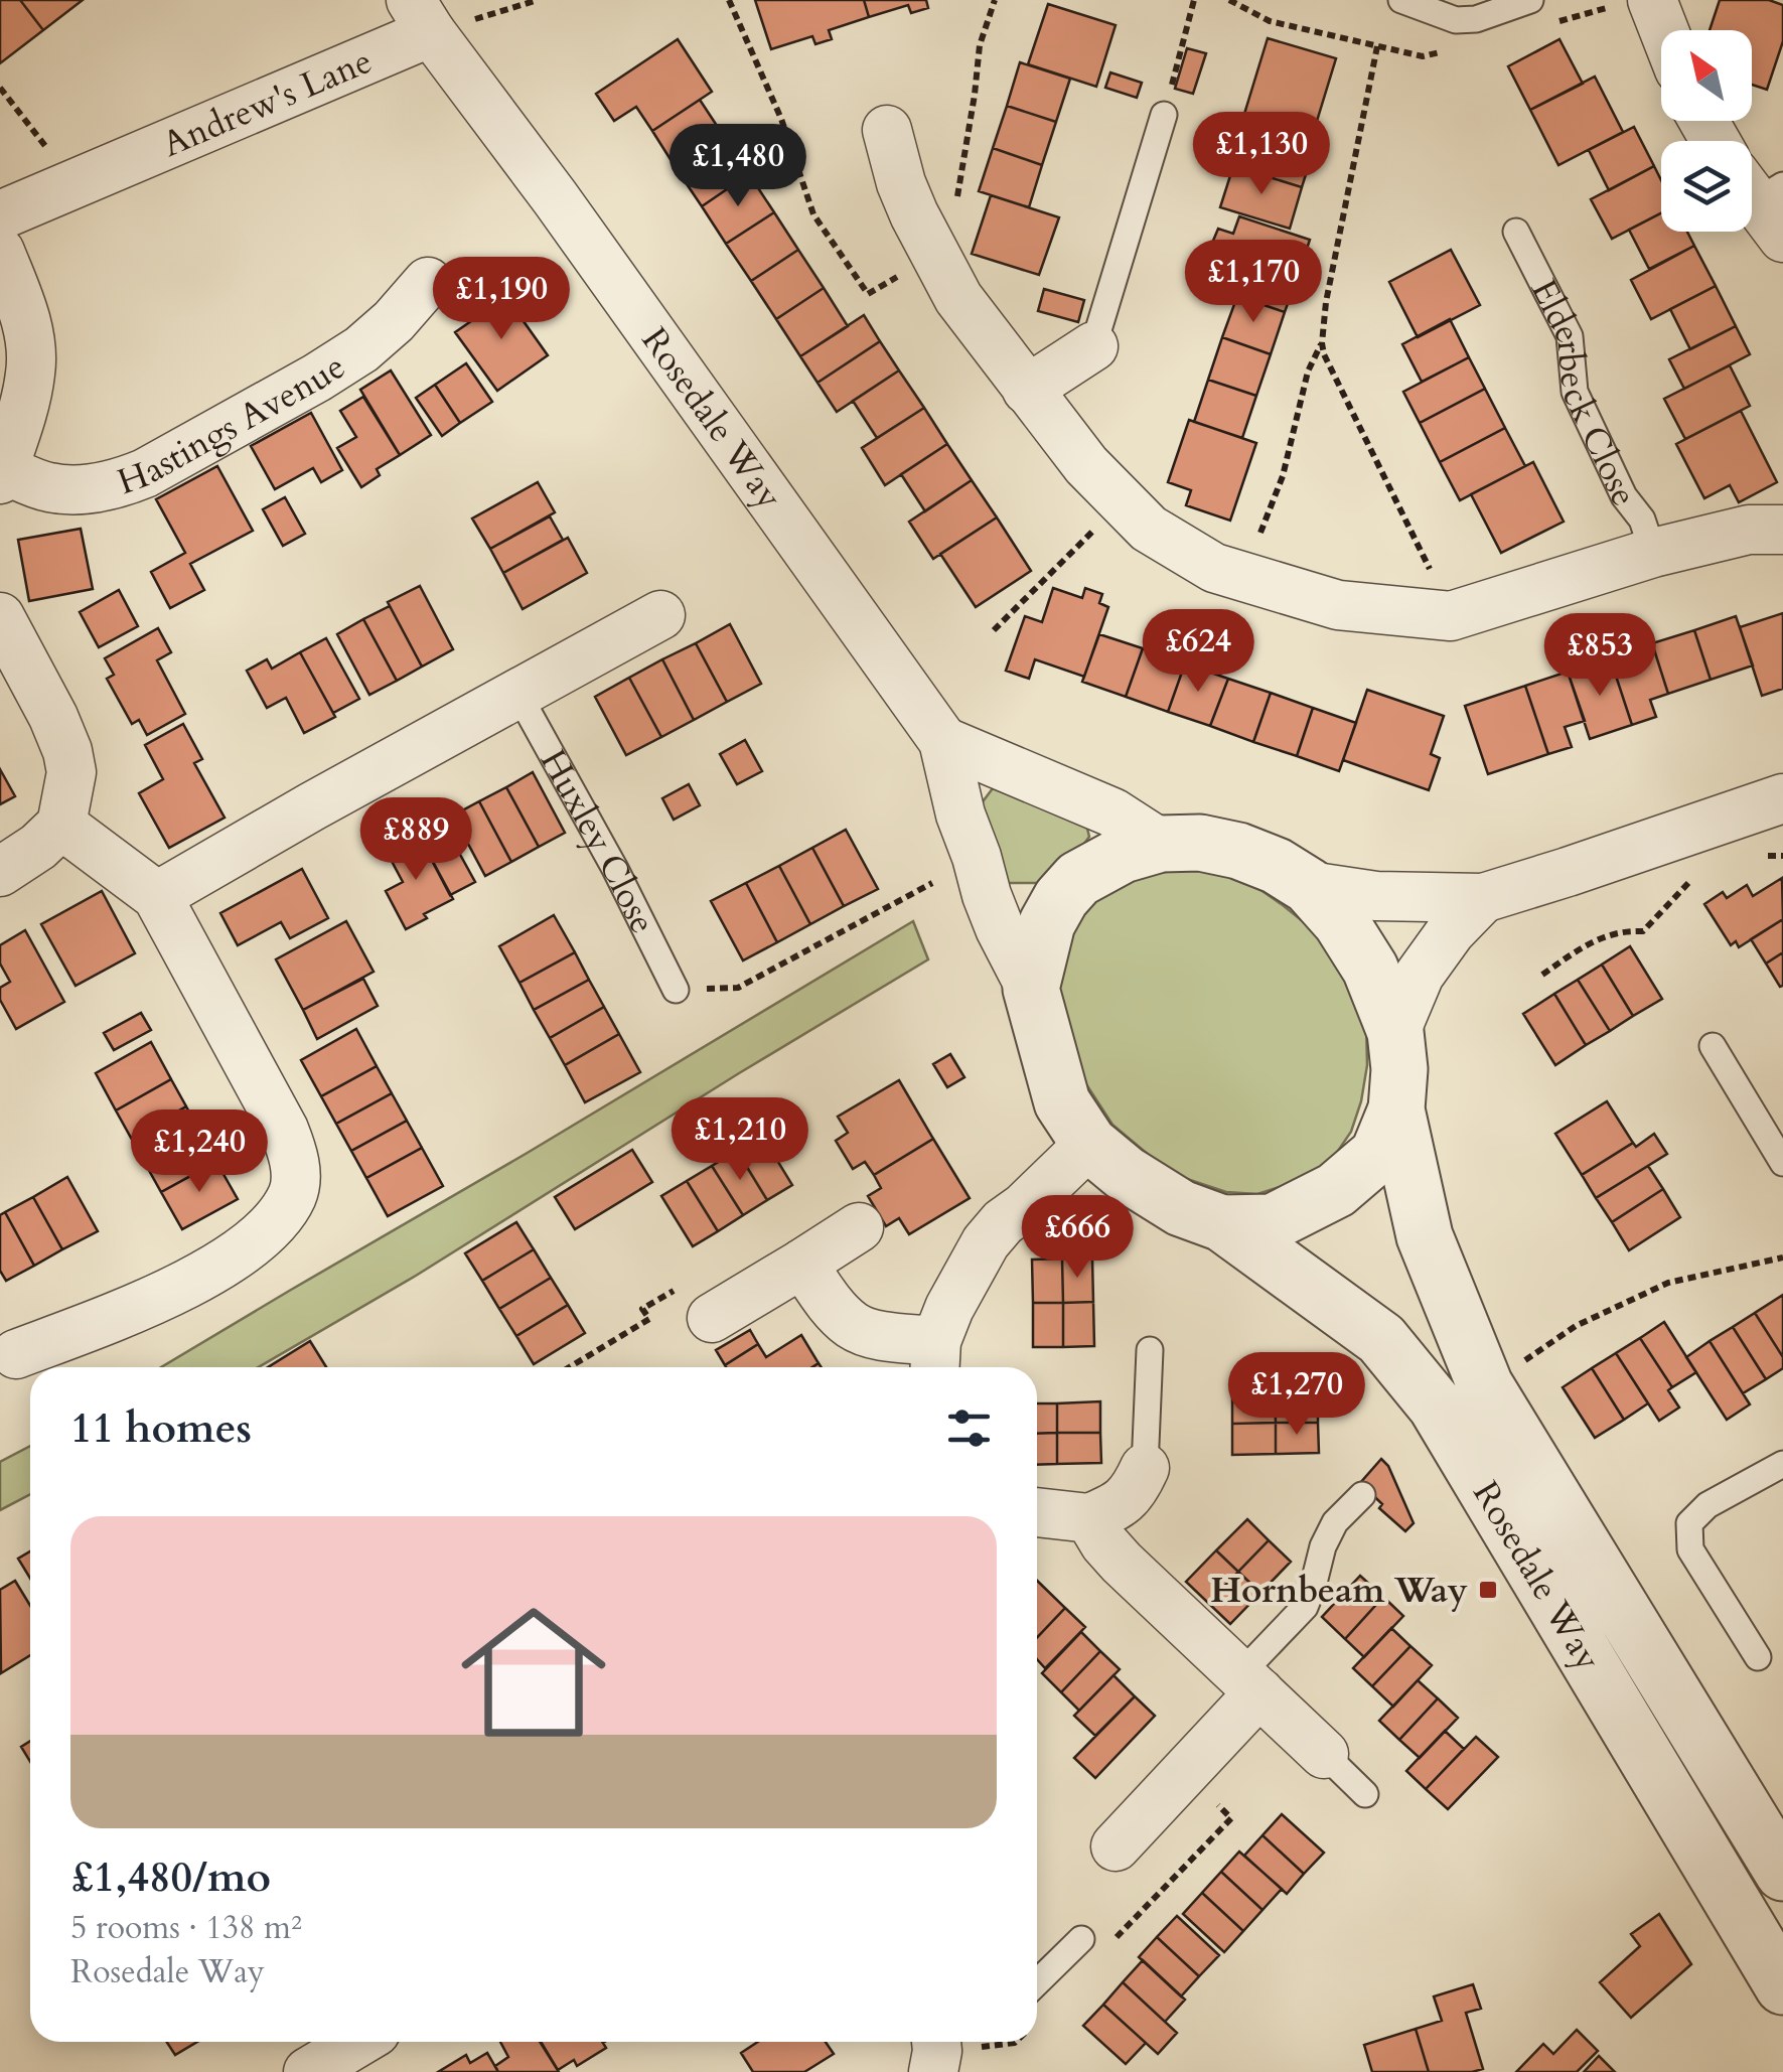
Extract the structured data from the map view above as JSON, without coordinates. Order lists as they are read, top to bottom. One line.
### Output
{"streets":{"street":["Andrew's Lane","Elderbeck Close","Rosedale Way","Hastings Avenue"],"lane":["Huxley Close"]},"crossings":[["Andrew's Lane","Rosedale Way"]],"places":{"transit":["Hornbeam Way"]},"north":"top left","page":{"price":["£1,130","£1,480","£1,170","£1,190","£624","£853","£889","£1,210","£1,240","£666","£1,270"],"heading":"11 homes","list":[{"name":"£1,480/mo","note":"5 rooms · 138 m² · Rosedale Way"}]}}
